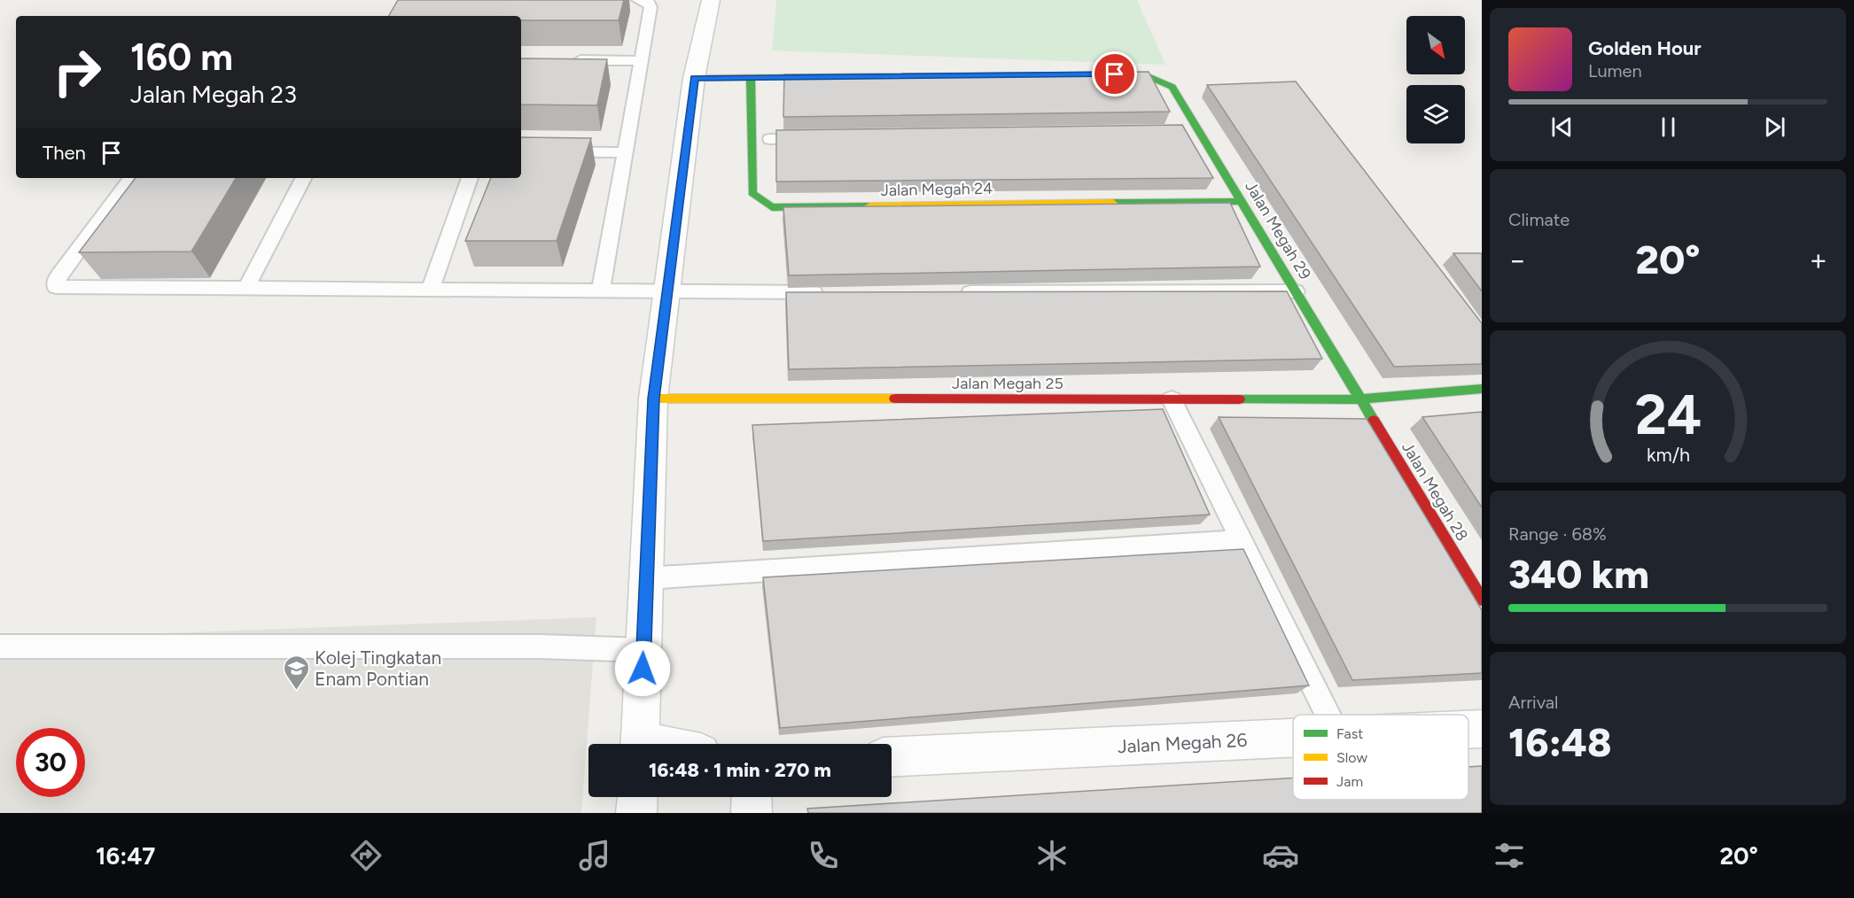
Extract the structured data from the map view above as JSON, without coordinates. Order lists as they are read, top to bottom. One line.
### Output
{"streets":{"street":["Jalan Megah 24","Jalan Megah 29","Jalan Megah 25","Jalan Megah 28","Jalan Megah 26"]},"crossings":[["Jalan Megah 24","Jalan Megah 29"],["Jalan Megah 29","Jalan Megah 25"],["Jalan Megah 29","Jalan Megah 28"],["Jalan Megah 25","Jalan Megah 28"]],"places":{"school or university":["Kolej Tingkatan Enam Pontian"]},"legend":["Fast","Slow","Jam"],"north":"bottom right","page":{"turn":["160 m","Jalan Megah 23"],"song":["Golden Hour","Lumen"],"then":"Then","tile":["Climate",["Range · 68%","340 km"],["Arrival","16:48"]],"heat":["−","20°","+"],"limit":"30","trip":"16:48 · 1 min · 270 m","tabs":["16:47","20°"],"gauge":["24","km/h"]}}
